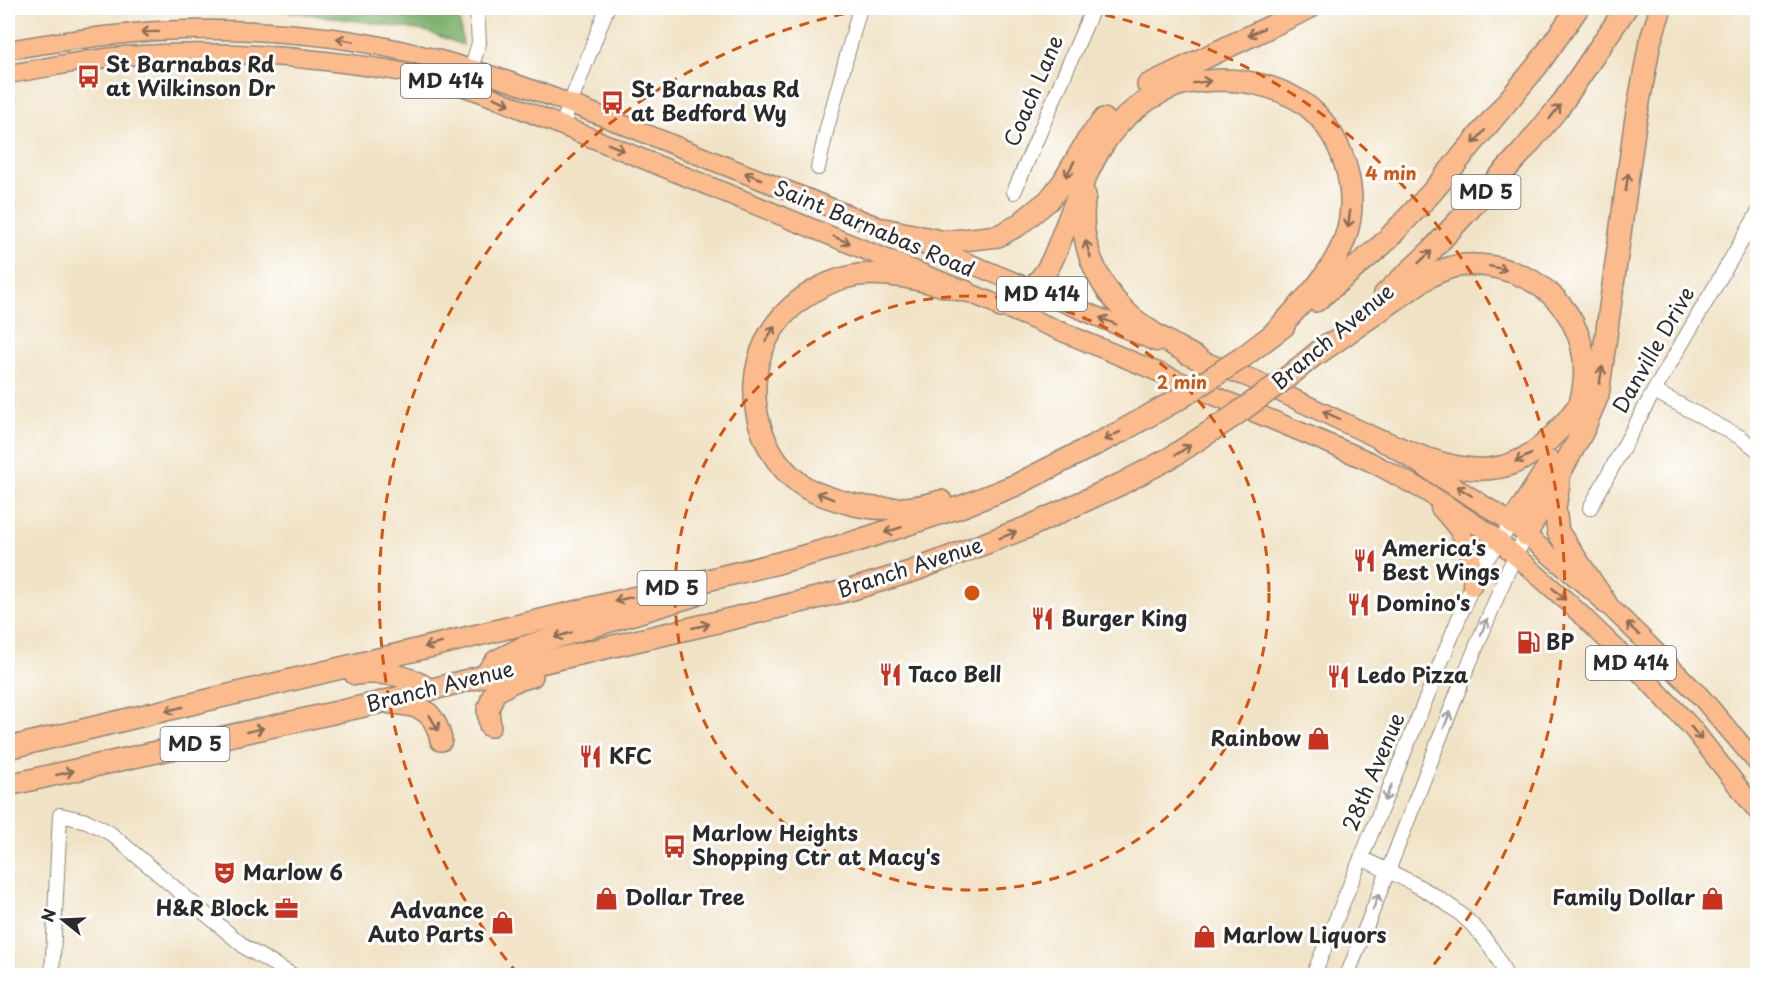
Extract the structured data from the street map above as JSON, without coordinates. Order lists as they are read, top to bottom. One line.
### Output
{"streets":{"highway":["MD 5","Branch Avenue"],"main road":["MD 414","Saint Barnabas Road"],"street":["Coach Lane","Danville Drive","28th Avenue"]},"crossings":[["Saint Barnabas Road","28th Avenue"]],"places":{"bus stop":["St Barnabas Rd at Wilkinson Dr","St Barnabas Rd at Bedford Wy","Marlow Heights Shopping Ctr at Macy's"],"restaurant":["America's Best Wings","Domino's","Burger King","Taco Bell","Ledo Pizza","KFC"],"fuel station":["BP"],"shop":["Rainbow","Dollar Tree","Family Dollar","Advance Auto Parts","Marlow Liquors"],"theatre":["Marlow 6"],"office":["H&R Block"]},"north":"left","rings":["4 min","2 min"]}
